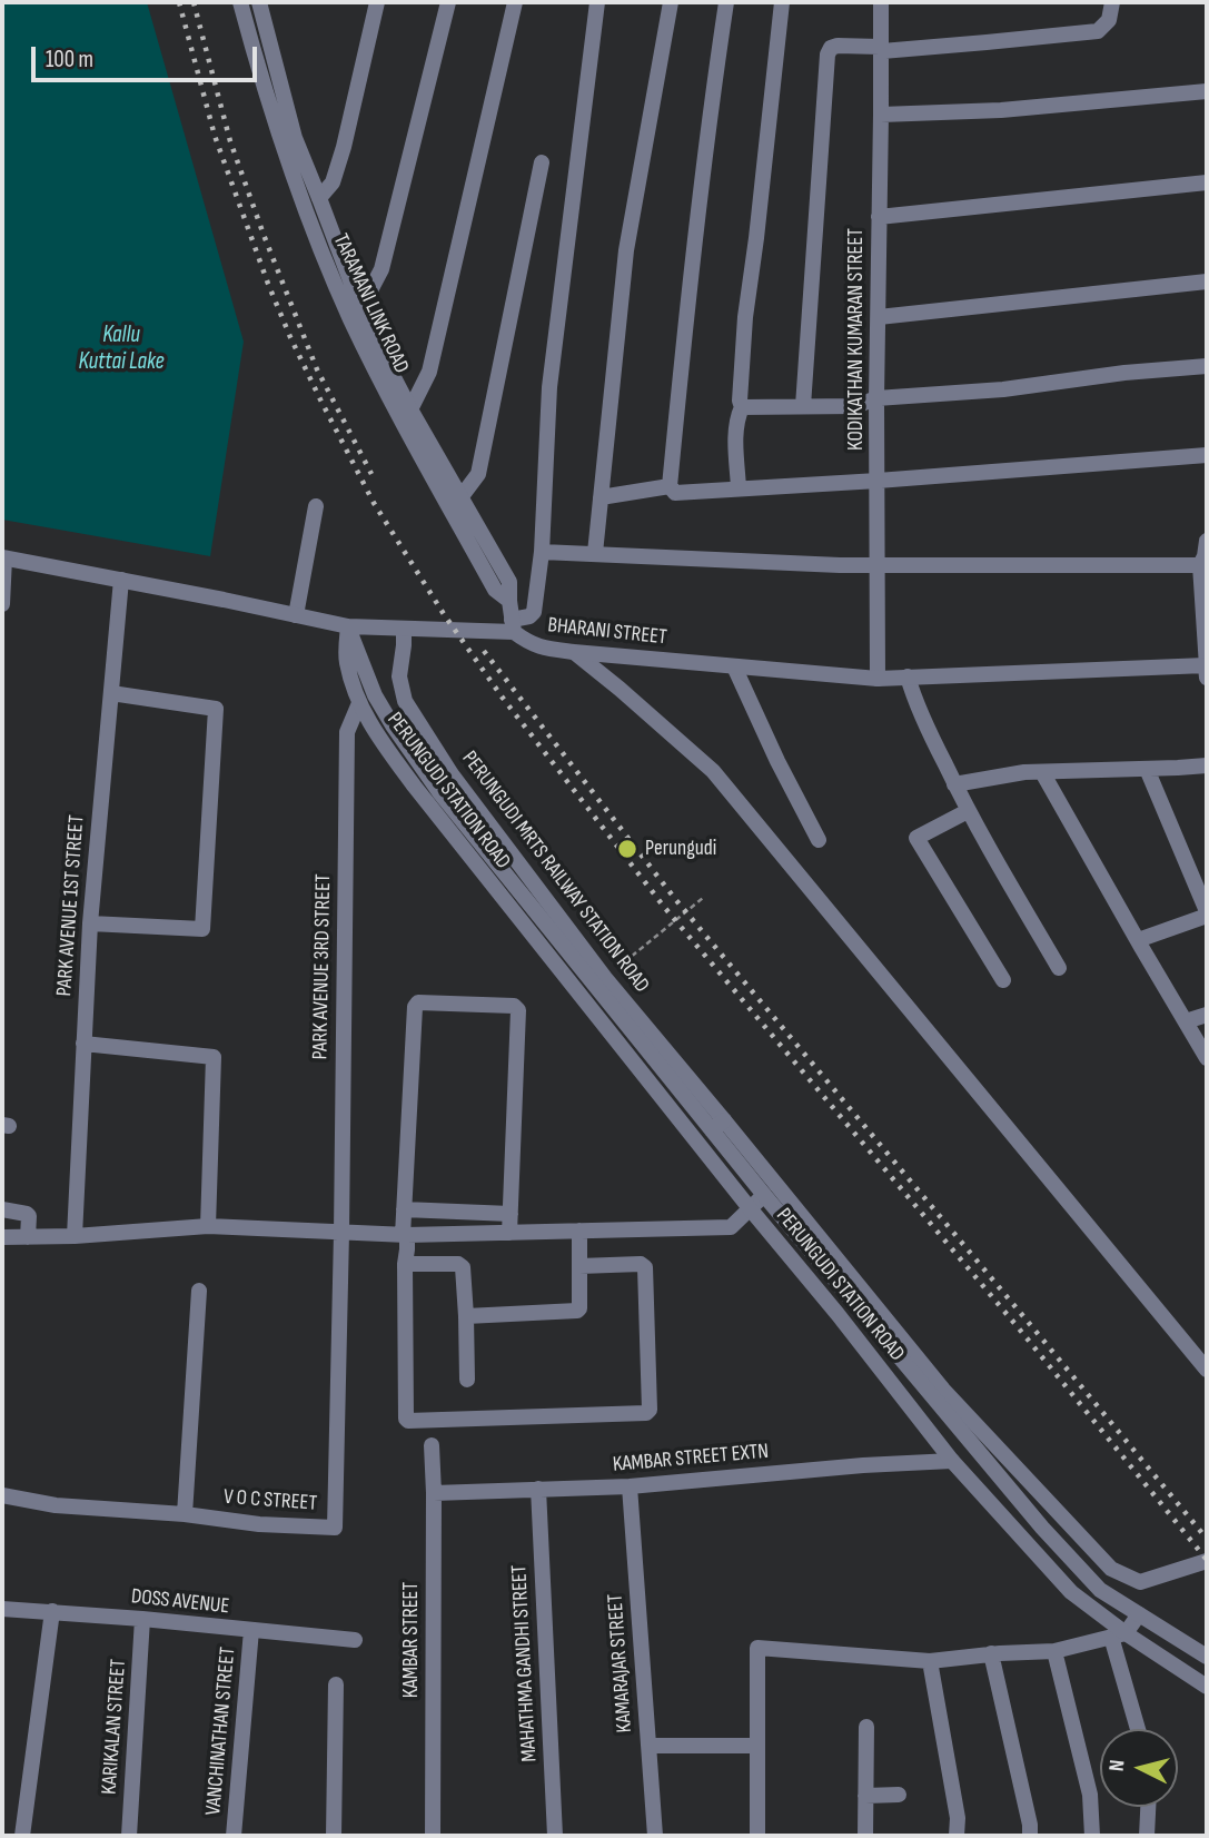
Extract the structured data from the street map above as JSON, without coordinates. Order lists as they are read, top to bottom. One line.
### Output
{"streets":{"street":["TARAMANI LINK ROAD","KODIKATHAN KUMARAN STREET","BHARANI STREET","PERUNGUDI STATION ROAD","PERUNGUDI MRTS RAILWAY STATION ROAD","PARK AVENUE 1ST STREET","PARK AVENUE 3RD STREET","KAMBAR STREET EXTN","V O C STREET","DOSS AVENUE","KAMBAR STREET","MAHATHMA GANDHI STREET","KAMARAJAR STREET","KARIKALAN STREET","VANCHINATHAN STREET"]},"crossings":[["TARAMANI LINK ROAD","BHARANI STREET"],["KODIKATHAN KUMARAN STREET","BHARANI STREET"],["BHARANI STREET","PERUNGUDI STATION ROAD"],["BHARANI STREET","PERUNGUDI MRTS RAILWAY STATION ROAD"],["BHARANI STREET","PARK AVENUE 1ST STREET"],["PERUNGUDI STATION ROAD","PERUNGUDI MRTS RAILWAY STATION ROAD"],["PERUNGUDI STATION ROAD","PARK AVENUE 3RD STREET"],["PERUNGUDI STATION ROAD","KAMBAR STREET EXTN"],["PARK AVENUE 3RD STREET","V O C STREET"],["KAMBAR STREET EXTN","KAMBAR STREET"],["KAMBAR STREET EXTN","MAHATHMA GANDHI STREET"],["KAMBAR STREET EXTN","KAMARAJAR STREET"],["DOSS AVENUE","KARIKALAN STREET"],["DOSS AVENUE","VANCHINATHAN STREET"]],"water":["Kallu Kuttai Lake"],"places":["Perungudi"],"scale_bar":"100 m","north":"left"}
